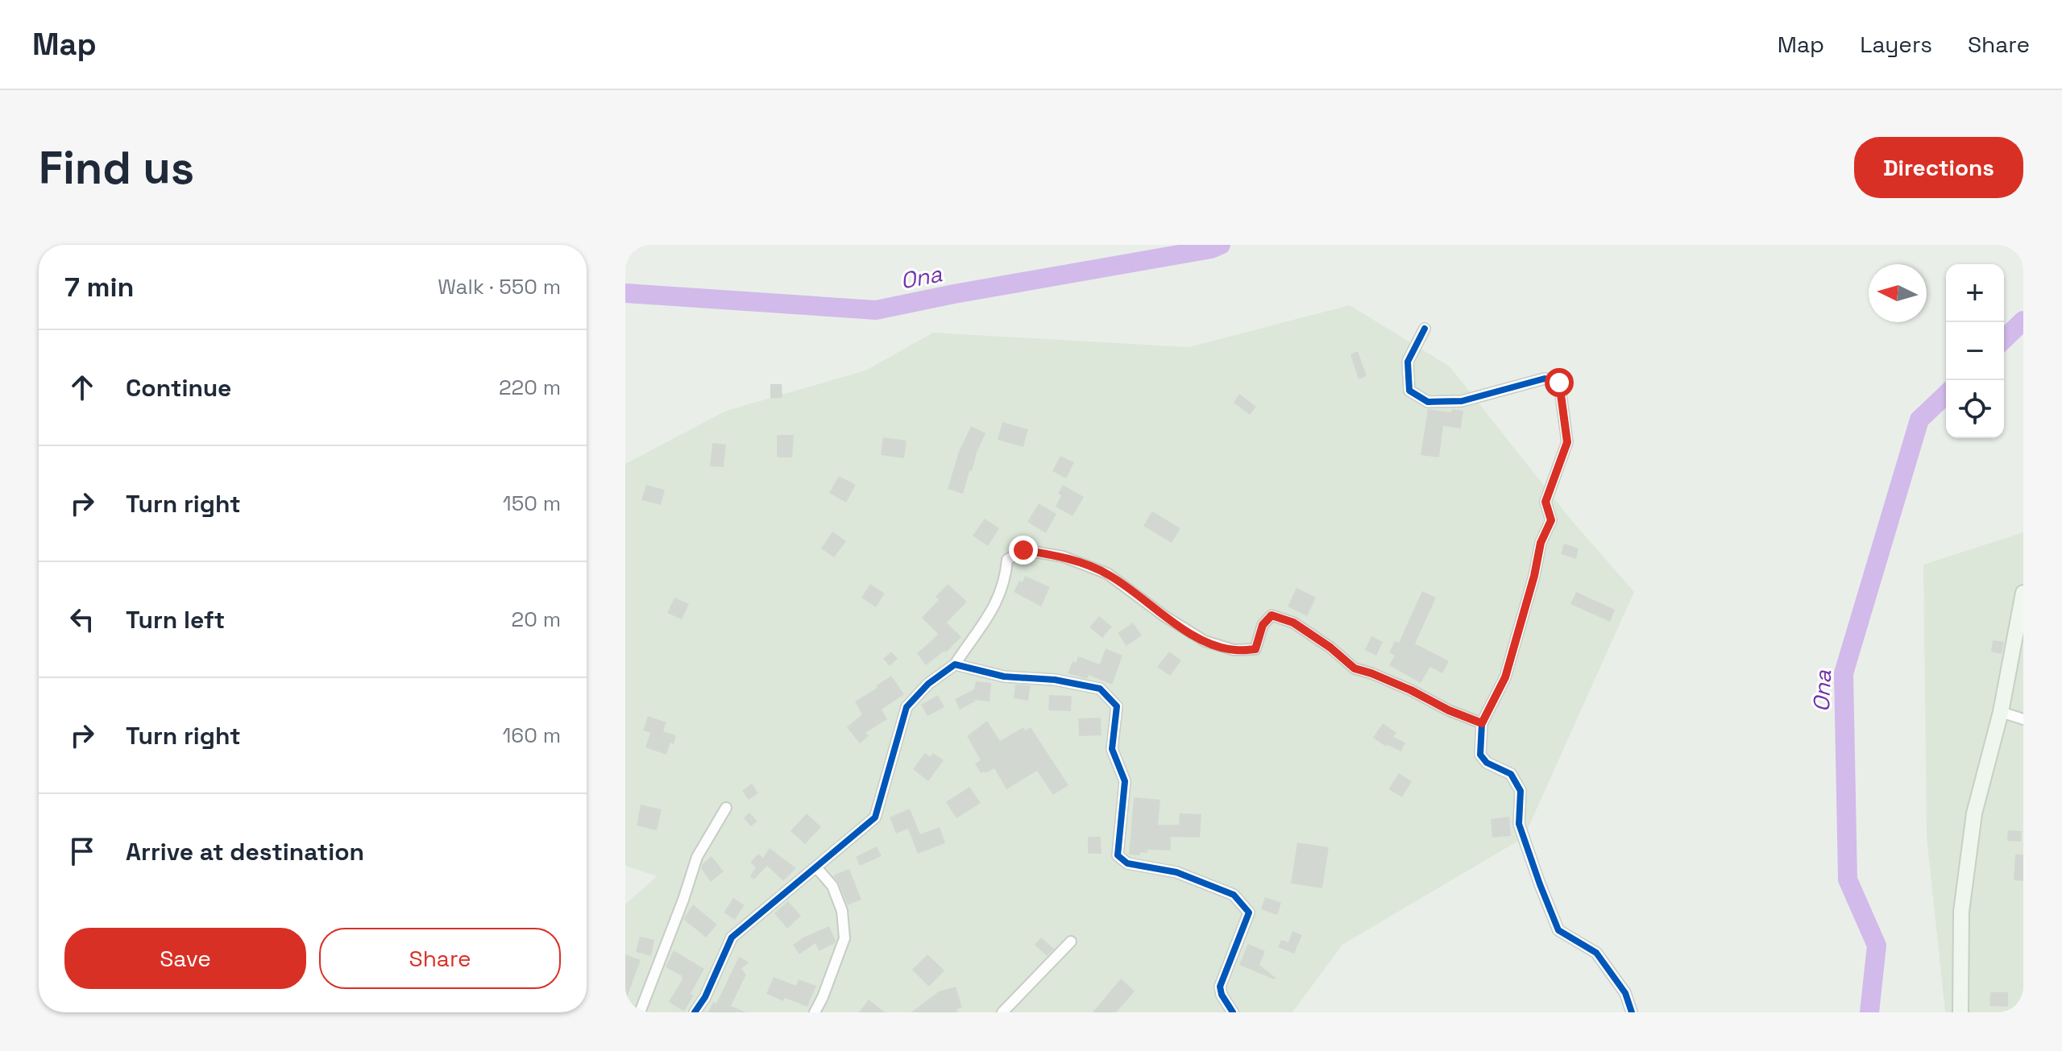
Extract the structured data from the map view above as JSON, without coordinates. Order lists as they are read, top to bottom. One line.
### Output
{"water":["Ona"],"north":"left","page":{"header":"Map","nav":["Map","Layers","Share"],"buttons":["Directions",["Save","Share"]],"title":"Find us","heading":["7 min","Walk · 550 m"],"map_buttons":["+","−"],"list":[["Continue","220 m"],["Turn right","150 m"],["Turn left","20 m"],["Turn right","160 m"],"Arrive at destination"]}}
